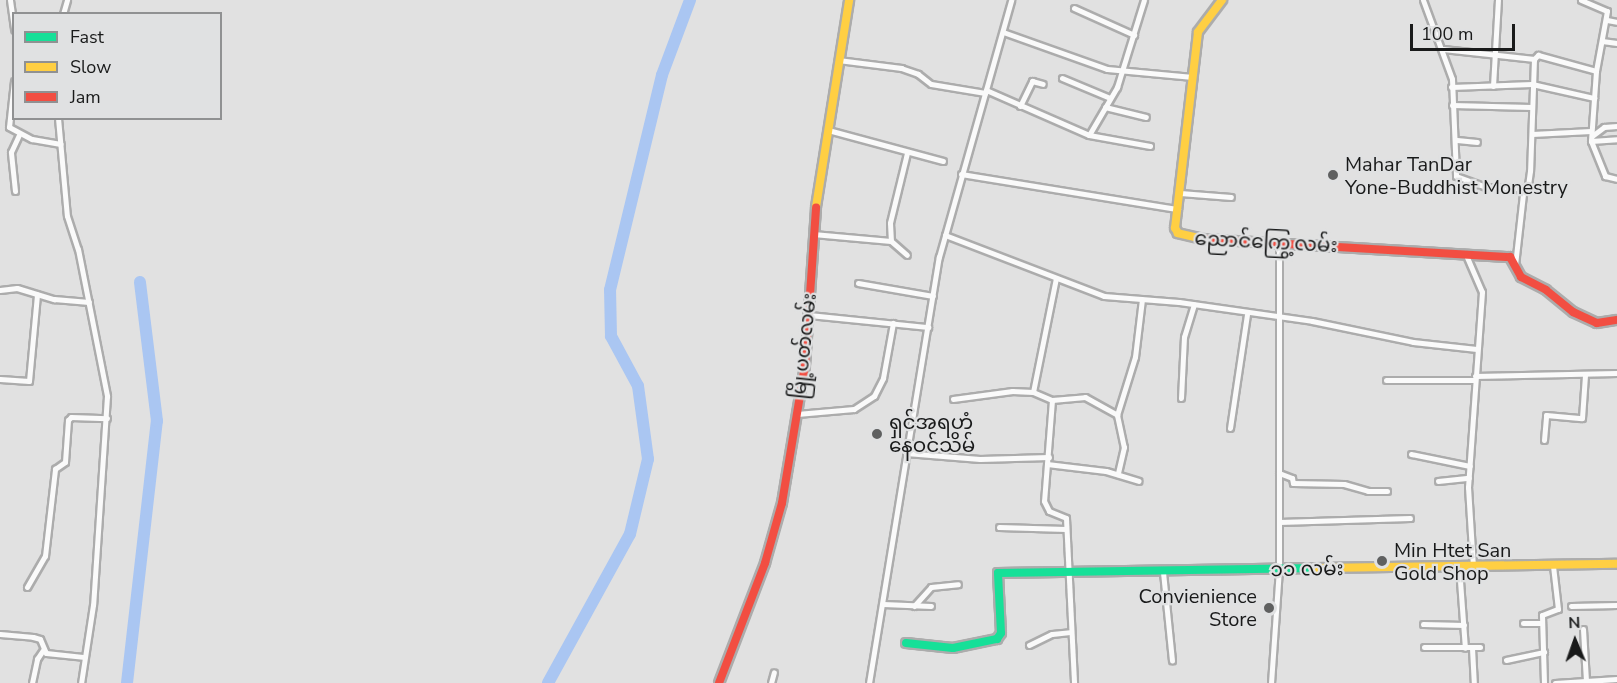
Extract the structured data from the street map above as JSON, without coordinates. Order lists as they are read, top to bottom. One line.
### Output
{"streets":{"street":["ညောင်ကြွေ့လမ်း","မြို့ပတ်လမ်း","၁၁ လမ်း"]},"places":["Mahar TanDar Yone-Buddhist Monestry","ရှင်အရဟံ နေဝင်သိမ်","Min Htet San Gold Shop","Convienience Store"],"legend":["Fast","Slow","Jam"],"scale_bar":"100 m","north":"top"}
